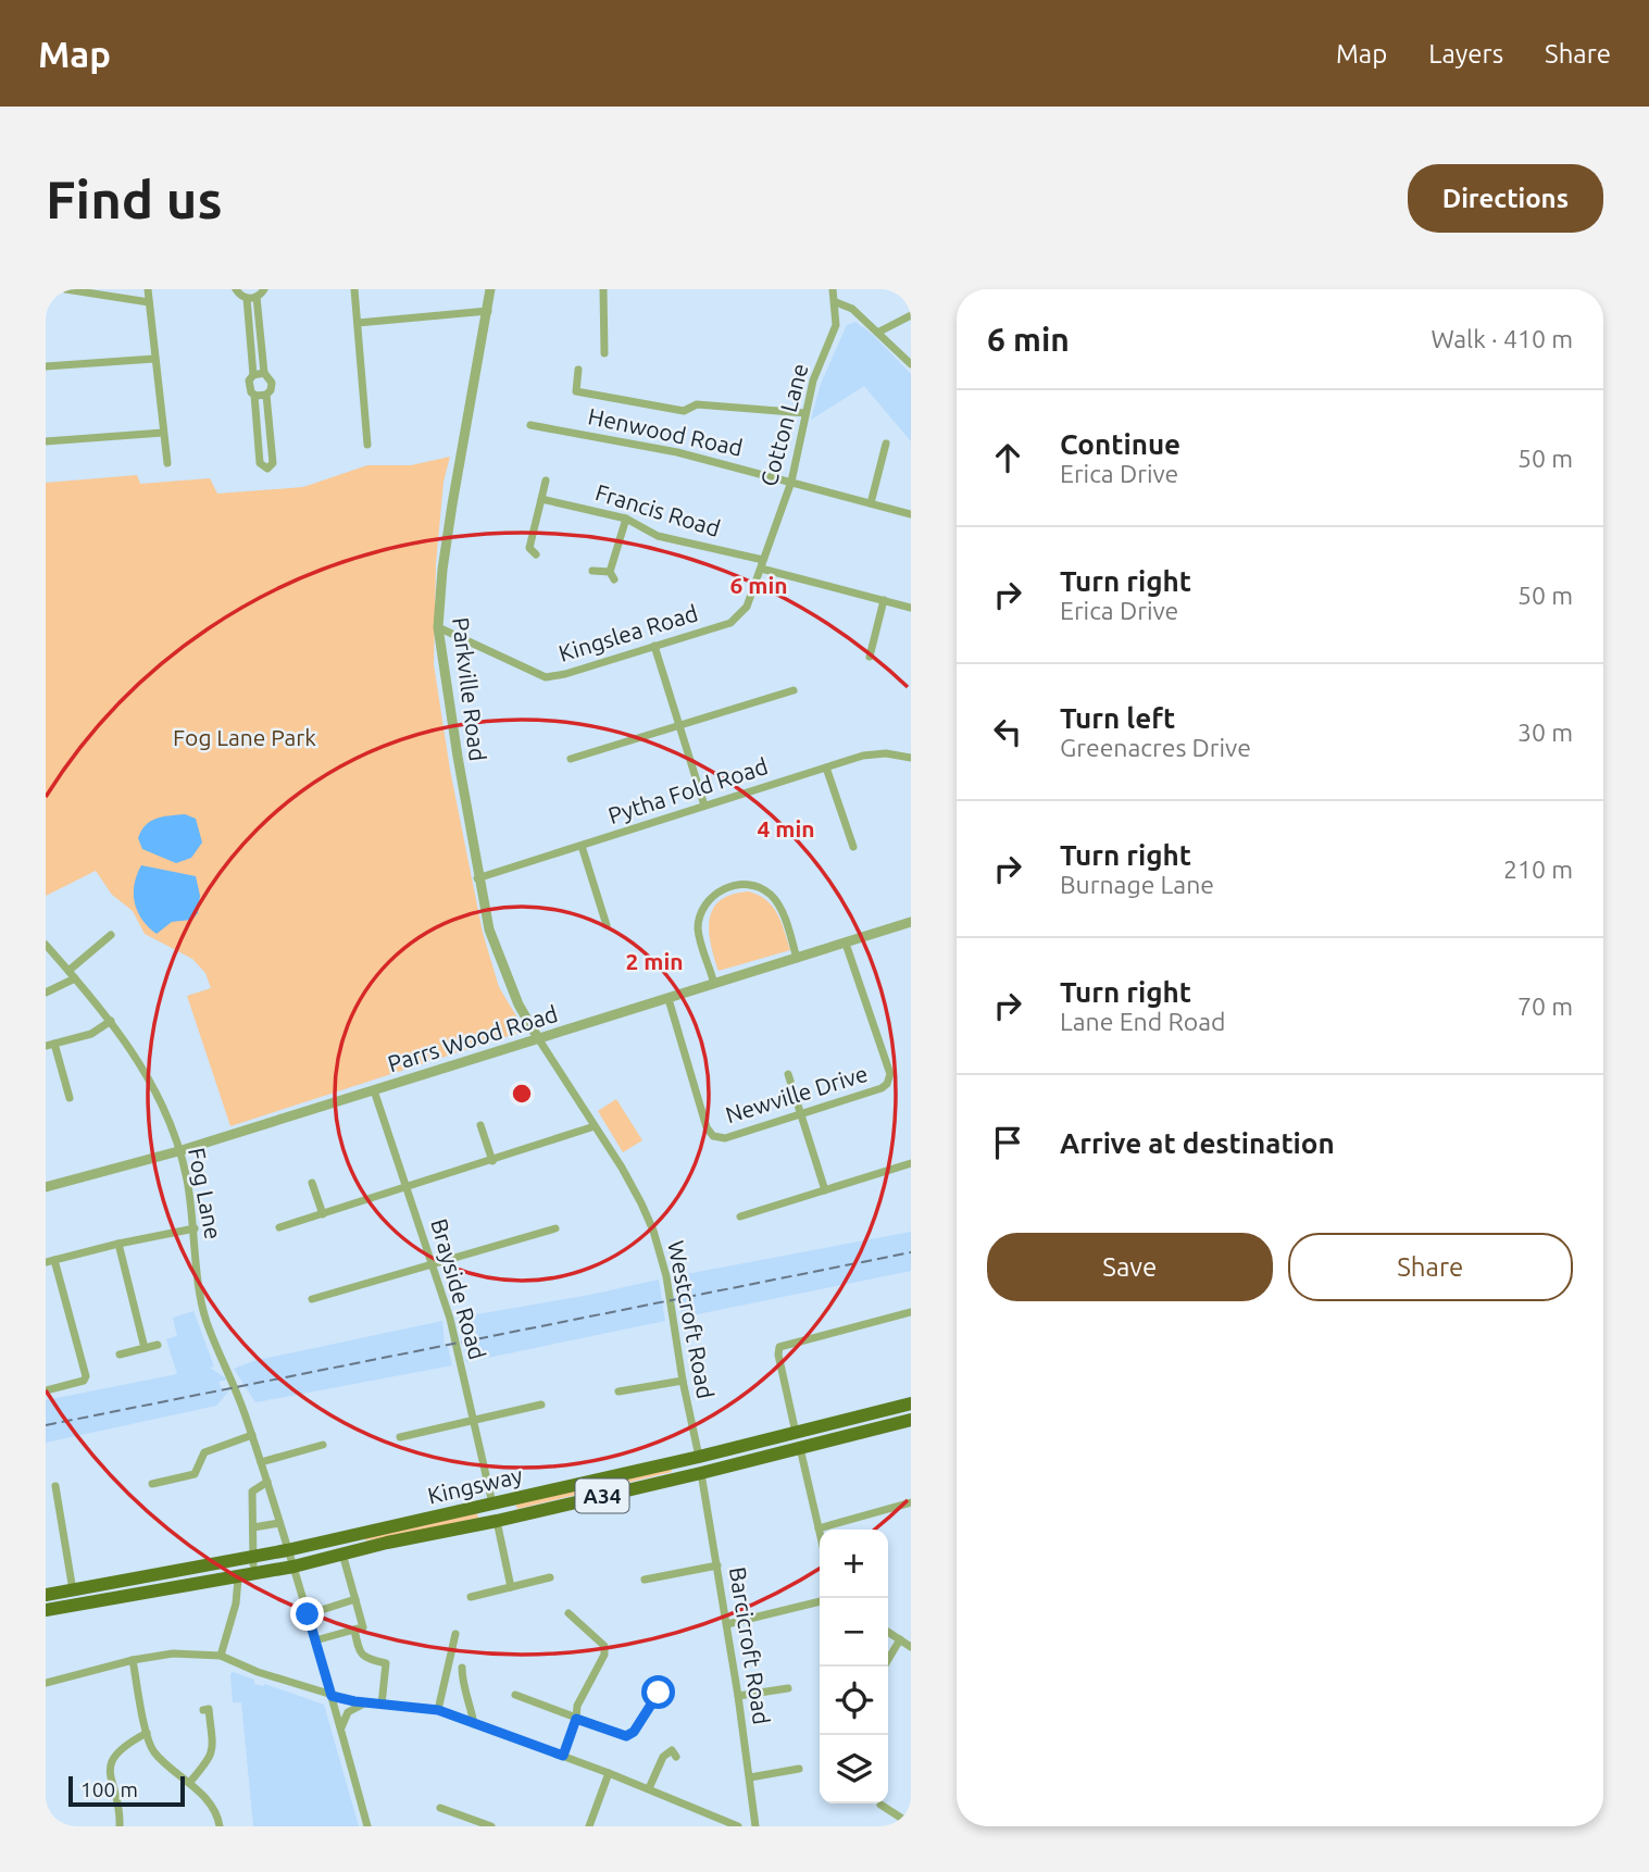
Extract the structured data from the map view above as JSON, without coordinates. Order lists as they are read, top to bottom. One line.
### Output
{"streets":{"highway":["Kingsway","A34"],"street":["Cotton Lane","Henwood Road","Francis Road","Kingslea Road","Parkville Road","Pytha Fold Road","Parrs Wood Road","Newville Drive","Fog Lane","Brayside Road","Westcroft Road","Barcicroft Road"]},"crossings":[["Cotton Lane","Henwood Road"],["Cotton Lane","Francis Road"],["Cotton Lane","Kingslea Road"],["Kingslea Road","Parkville Road"],["Parkville Road","Pytha Fold Road"],["Parkville Road","Parrs Wood Road"],["Parkville Road","Westcroft Road"],["Parrs Wood Road","Newville Drive"],["Parrs Wood Road","Fog Lane"],["Parrs Wood Road","Brayside Road"],["Parrs Wood Road","Westcroft Road"],["Fog Lane","Kingsway"],["Brayside Road","Kingsway"],["Westcroft Road","Kingsway"],["Kingsway","Barcicroft Road"]],"parks":["Fog Lane Park"],"scale_bar":"100 m","page":{"header":"Map","nav":["Map","Layers","Share"],"buttons":["Directions",["Save","Share"]],"title":"Find us","heading":["6 min","Walk · 410 m"],"list":[["Continue","Erica Drive","50 m"],["Turn right","Erica Drive","50 m"],["Turn left","Greenacres Drive","30 m"],["Turn right","Burnage Lane","210 m"],["Turn right","Lane End Road","70 m"],"Arrive at destination"],"map_buttons":["+","−"],"scale":"100 m"},"rings":["6 min","4 min","2 min"]}
